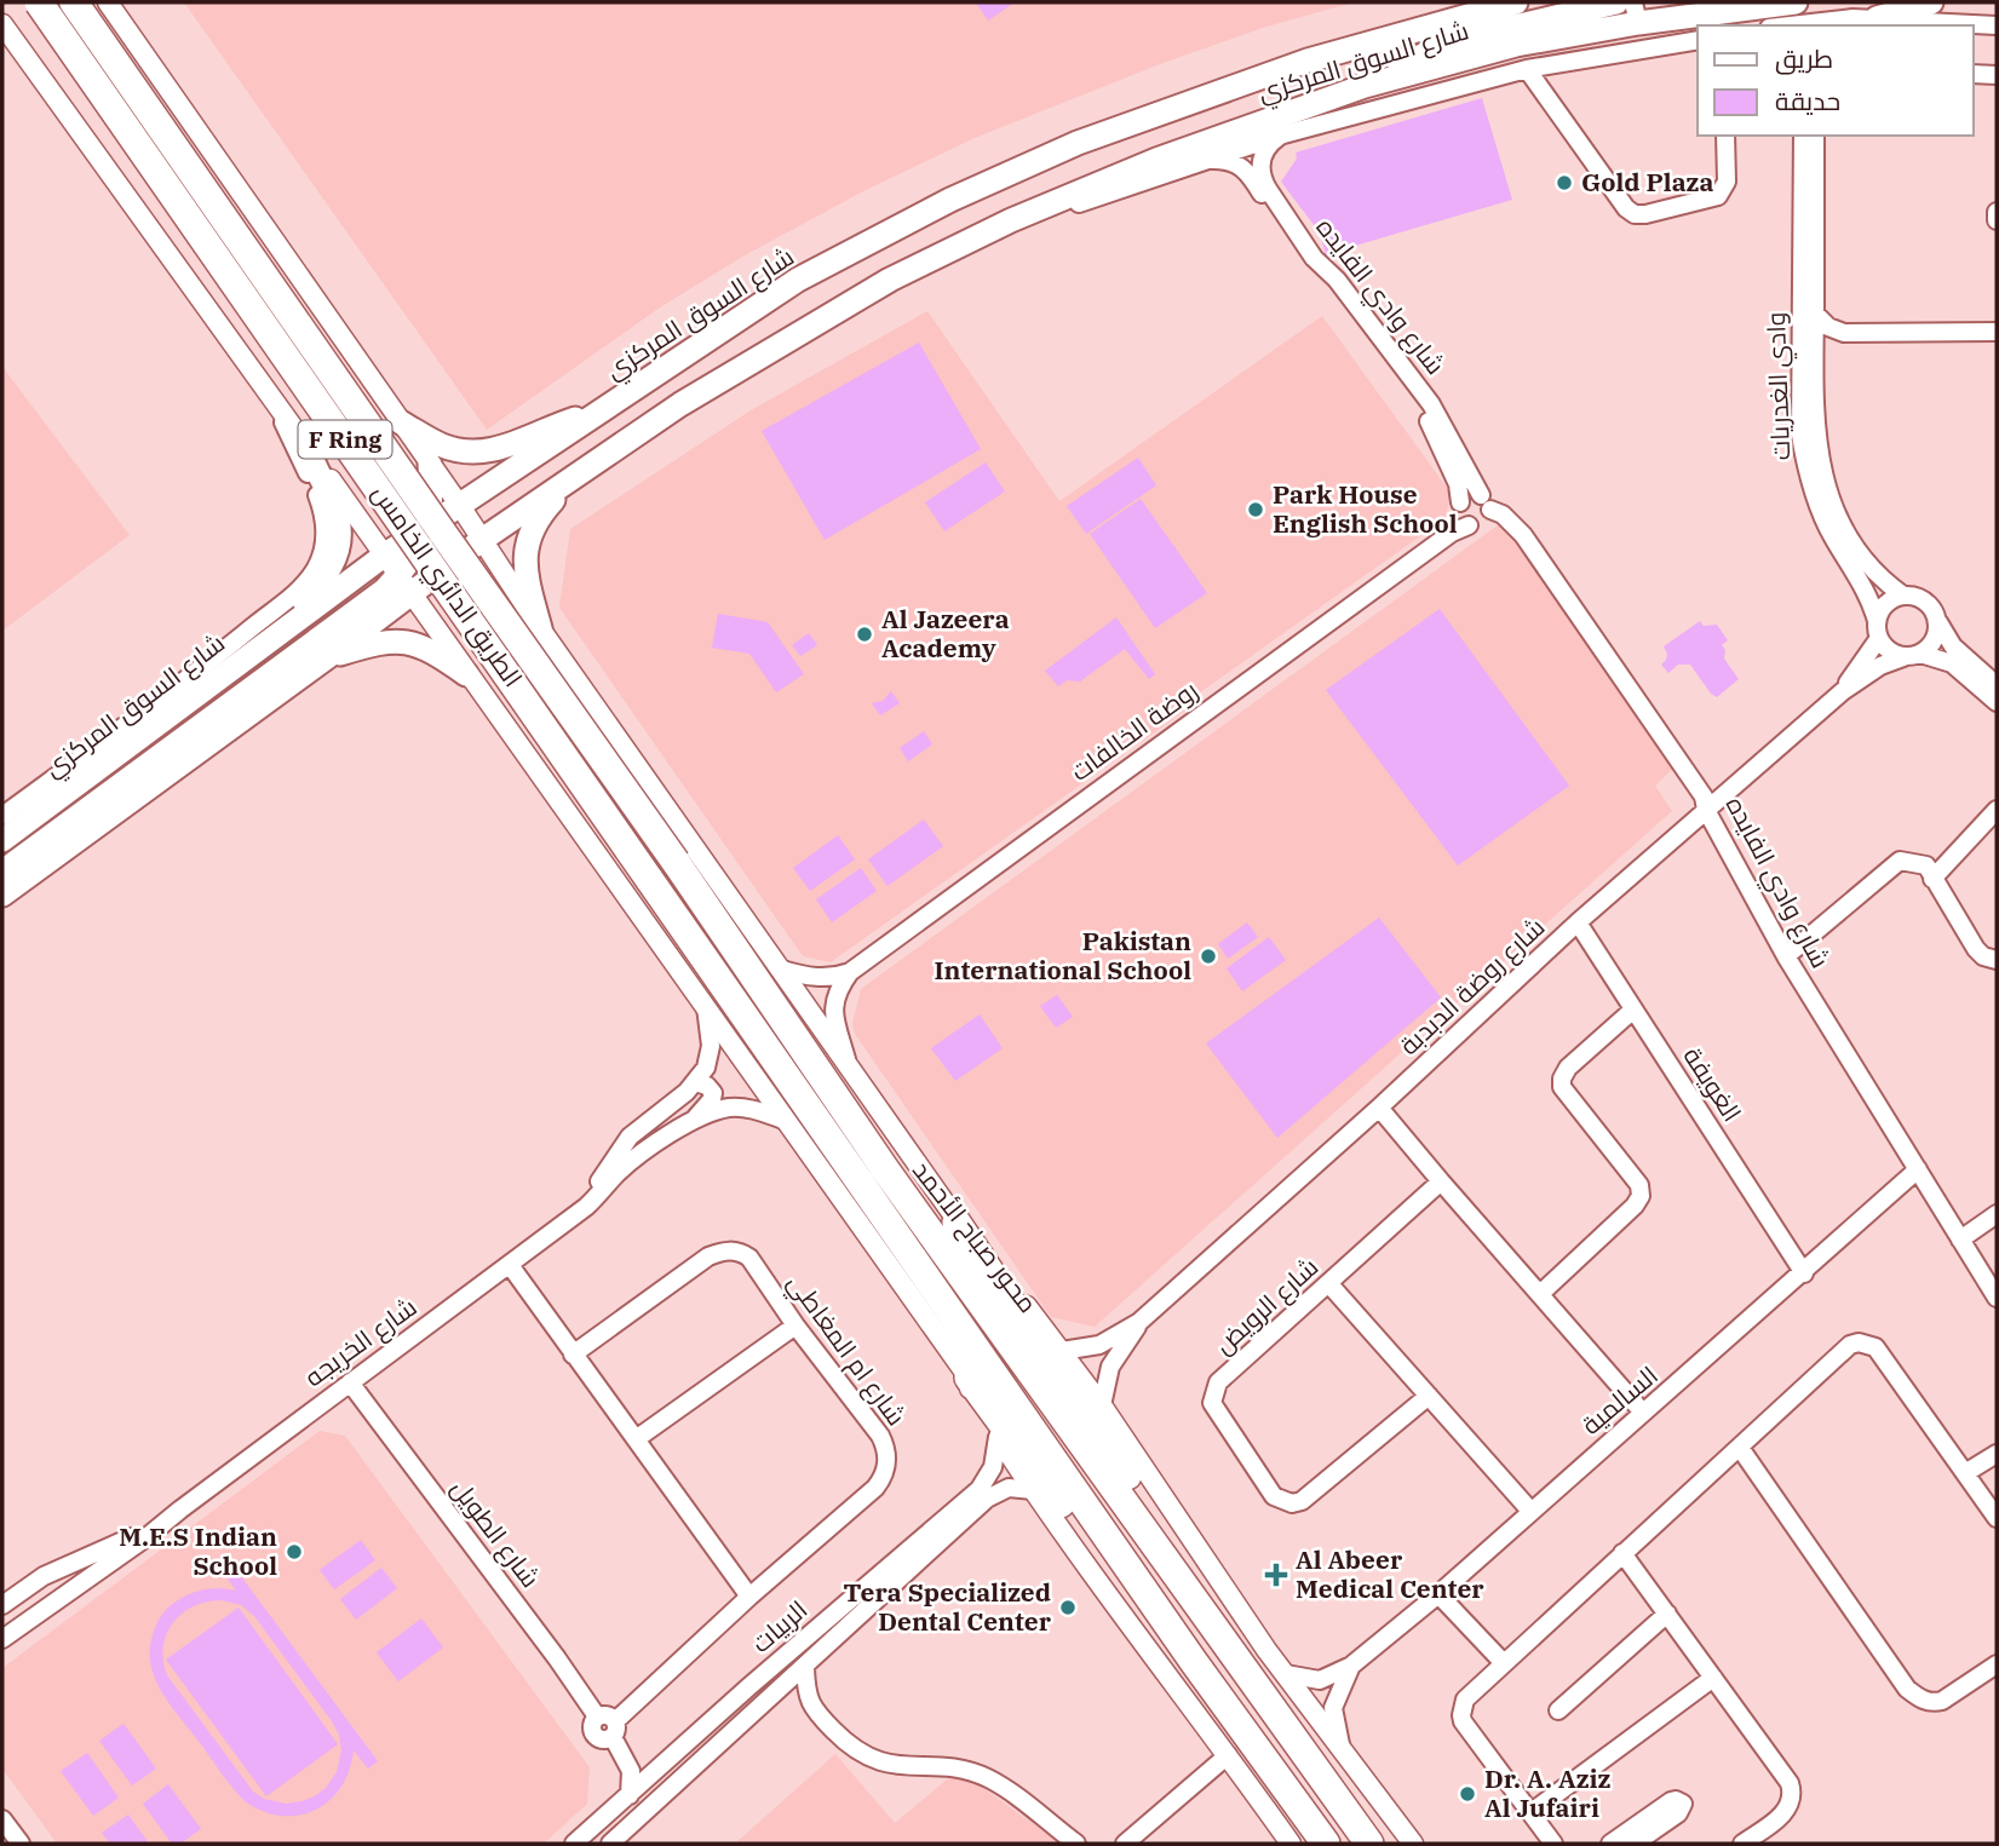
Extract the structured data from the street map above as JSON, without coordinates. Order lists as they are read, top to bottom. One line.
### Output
{"streets":{"highway":["F Ring","الطريق الدائري الخامس","محور صباح الأحمد"],"main road":["شارع السوق المركزي"],"street":["شارع وادي الفايده","وادي الغدريات","روضة الخالفات","شارع روضة الدبدبة","الغويفة","شارع الرويض","شارع الخريجه","شارع ام المغاطي","السالمية","شارع الطويل","الربيات"]},"crossings":[["شارع السوق المركزي","شارع وادي الفايده"],["شارع السوق المركزي","الطريق الدائري الخامس"],["شارع وادي الفايده","روضة الخالفات"],["شارع وادي الفايده","شارع روضة الدبدبة"],["شارع وادي الفايده","السالمية"],["وادي الغدريات","شارع روضة الدبدبة"],["الطريق الدائري الخامس","محور صباح الأحمد"],["شارع روضة الدبدبة","الغويفة"],["شارع روضة الدبدبة","محور صباح الأحمد"],["الغويفة","السالمية"],["محور صباح الأحمد","السالمية"],["شارع الخريجه","شارع الطويل"],["شارع ام المغاطي","شارع الطويل"]],"places":{"other":["Gold Plaza","Park House English School","Al Jazeera Academy","Pakistan International School","M.E.S Indian School","Tera Specialized Dental Center","Dr. A. Aziz Al Jufairi"],"health":["Al Abeer Medical Center"]},"legend":["طريق","حديقة"]}
